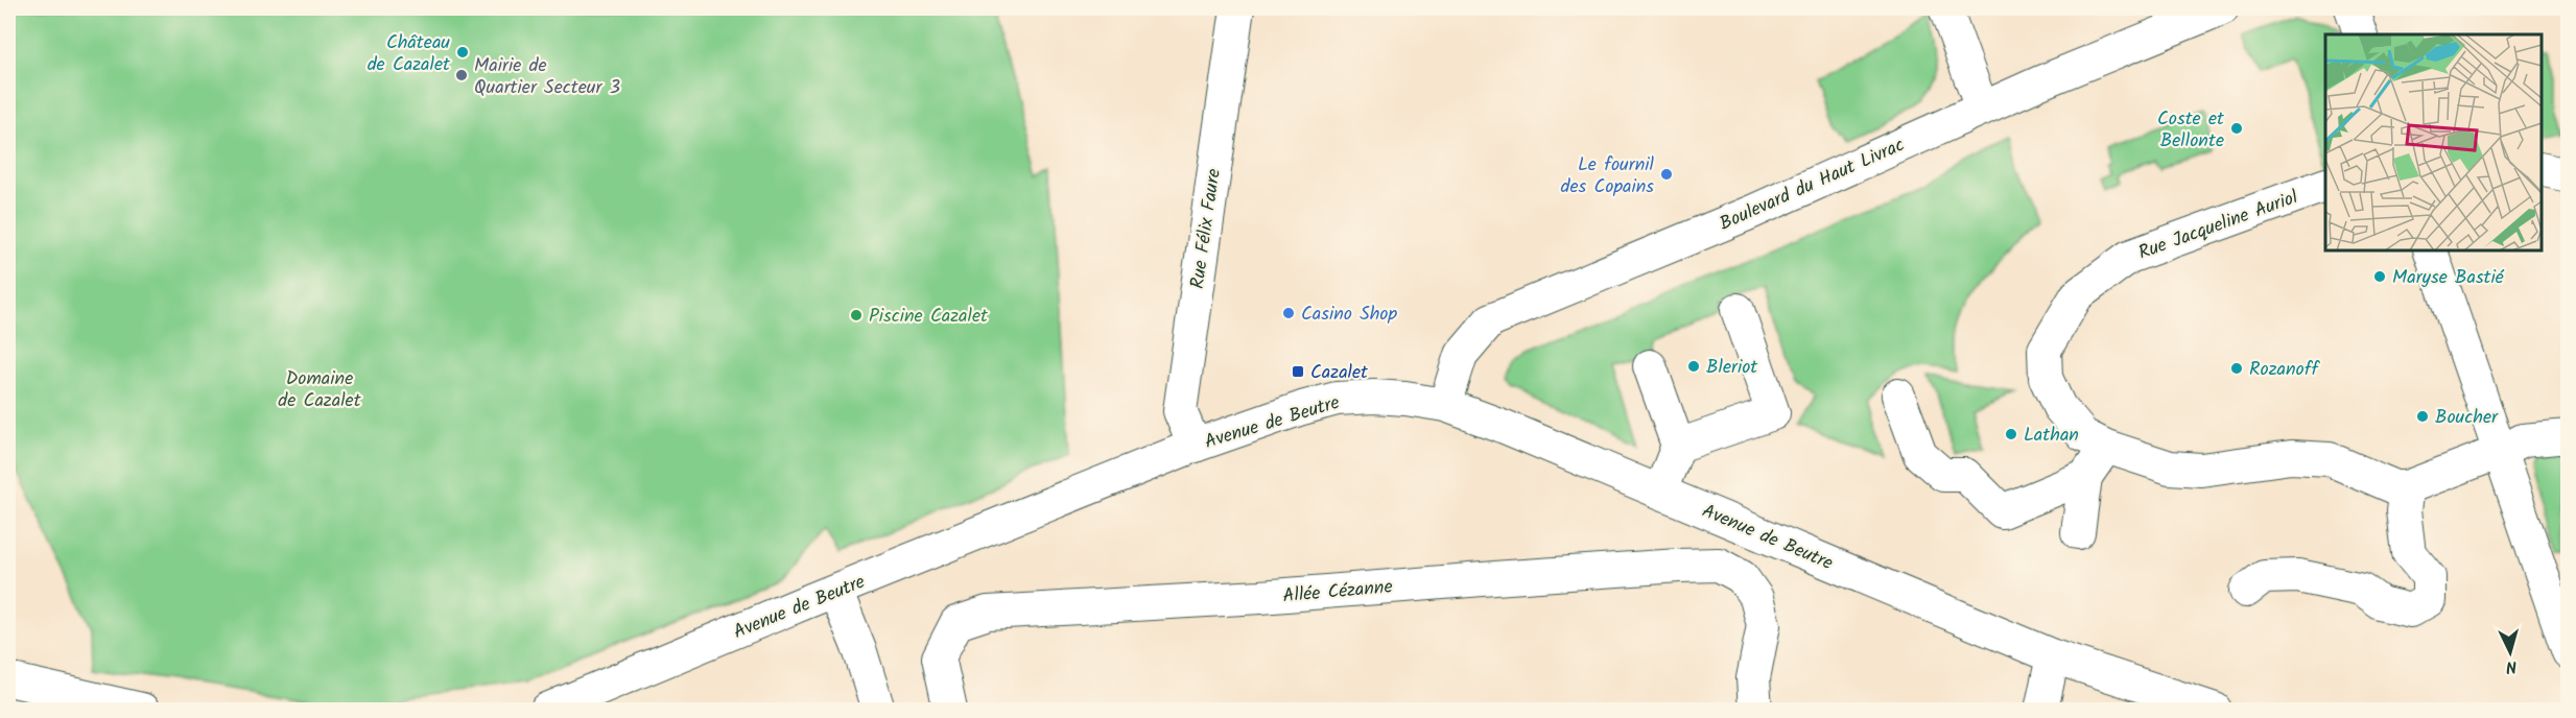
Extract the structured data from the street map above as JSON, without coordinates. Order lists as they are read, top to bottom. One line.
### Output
{"streets":{"street":["Boulevard du Haut Livrac","Rue Jacqueline Auriol","Rue Félix Faure","Avenue de Beutre","Allée Cézanne"]},"crossings":[["Boulevard du Haut Livrac","Avenue de Beutre"],["Rue Félix Faure","Avenue de Beutre"]],"parks":["Domaine de Cazalet"],"places":{"other":["Château de Cazalet","Mairie de Quartier Secteur 3","Coste et Bellonte","Le fournil des Copains","Maryse Bastié","Casino Shop","Piscine Cazalet","Bleriot","Rozanoff","Boucher","Lathan"],"transit":["Cazalet"]},"north":"bottom"}
